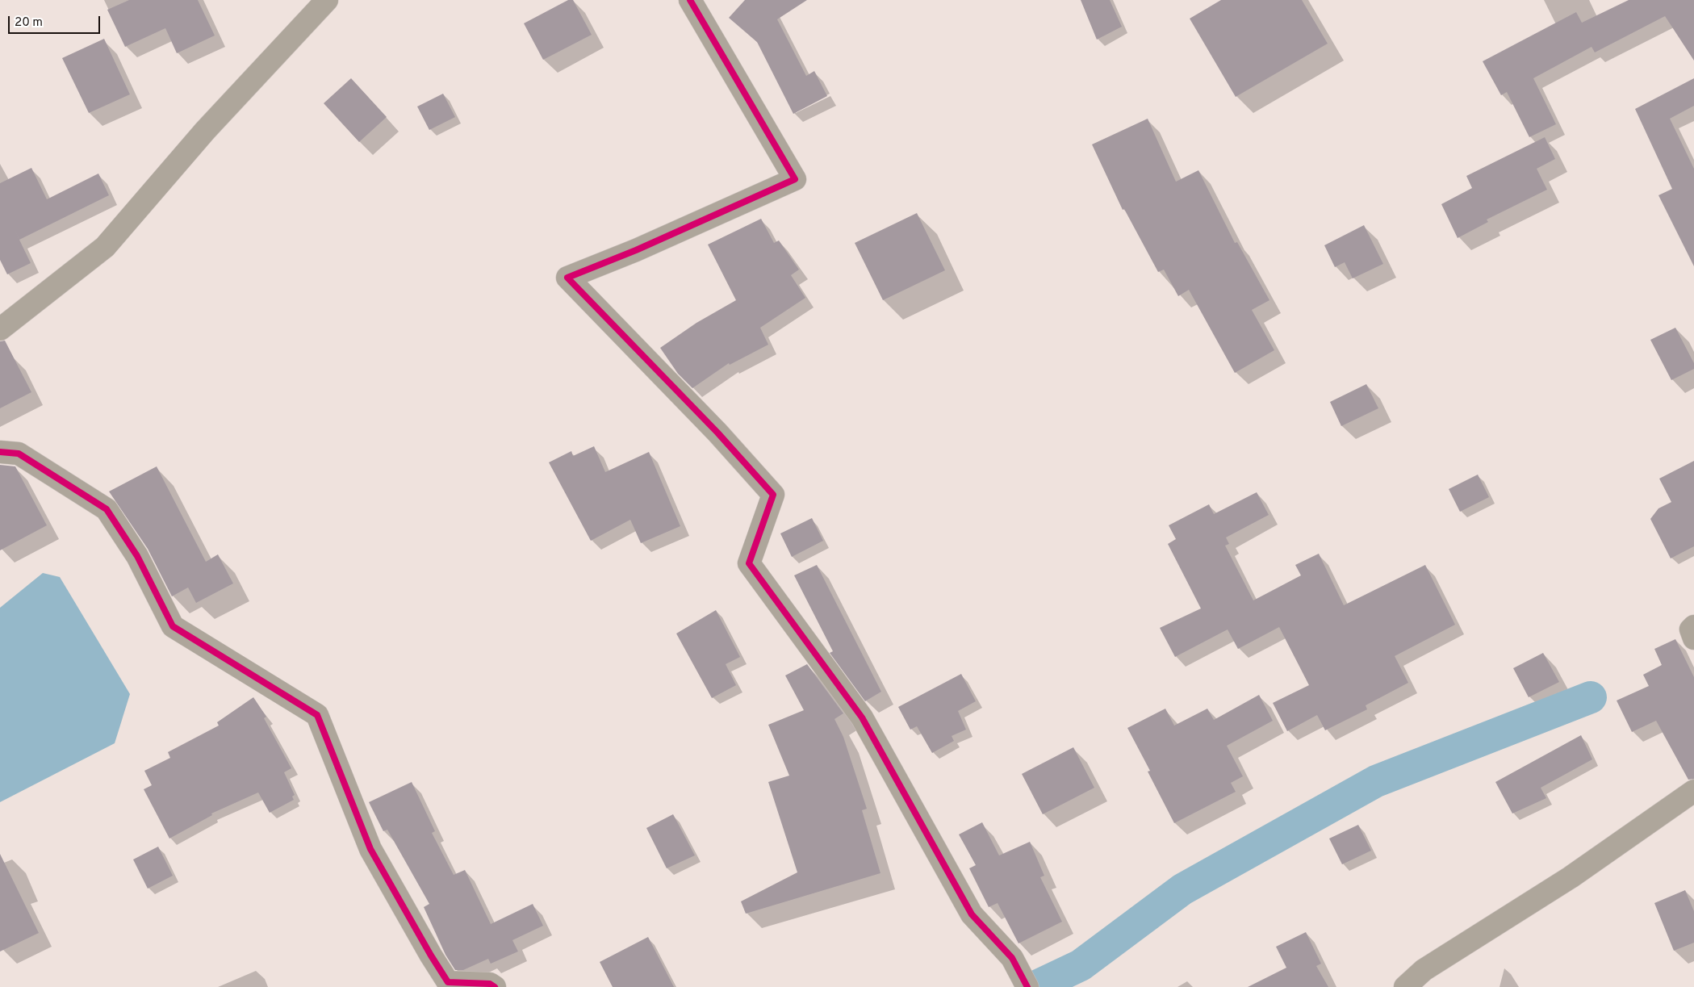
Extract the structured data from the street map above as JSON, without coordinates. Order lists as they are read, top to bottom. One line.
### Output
{"scale_bar":"20 m"}
